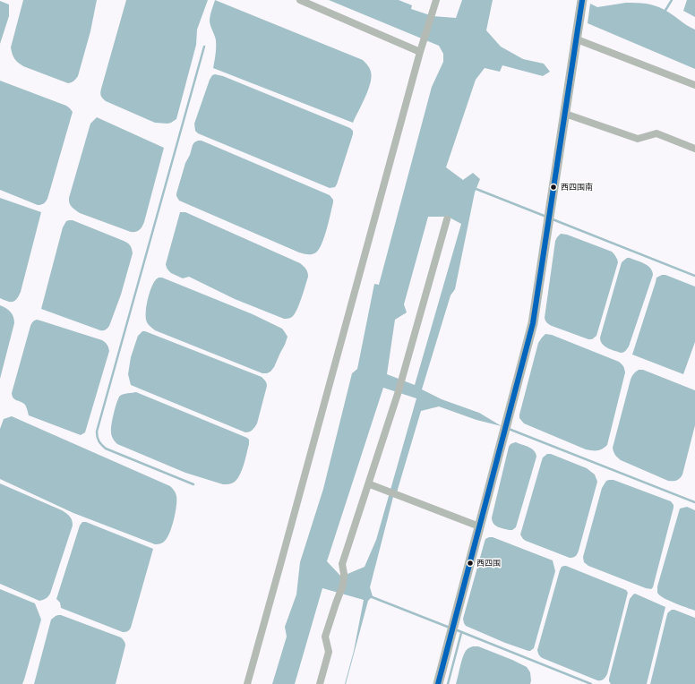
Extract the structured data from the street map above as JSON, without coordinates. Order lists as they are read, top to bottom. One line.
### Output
{"places":["西四围南","西四围"]}
